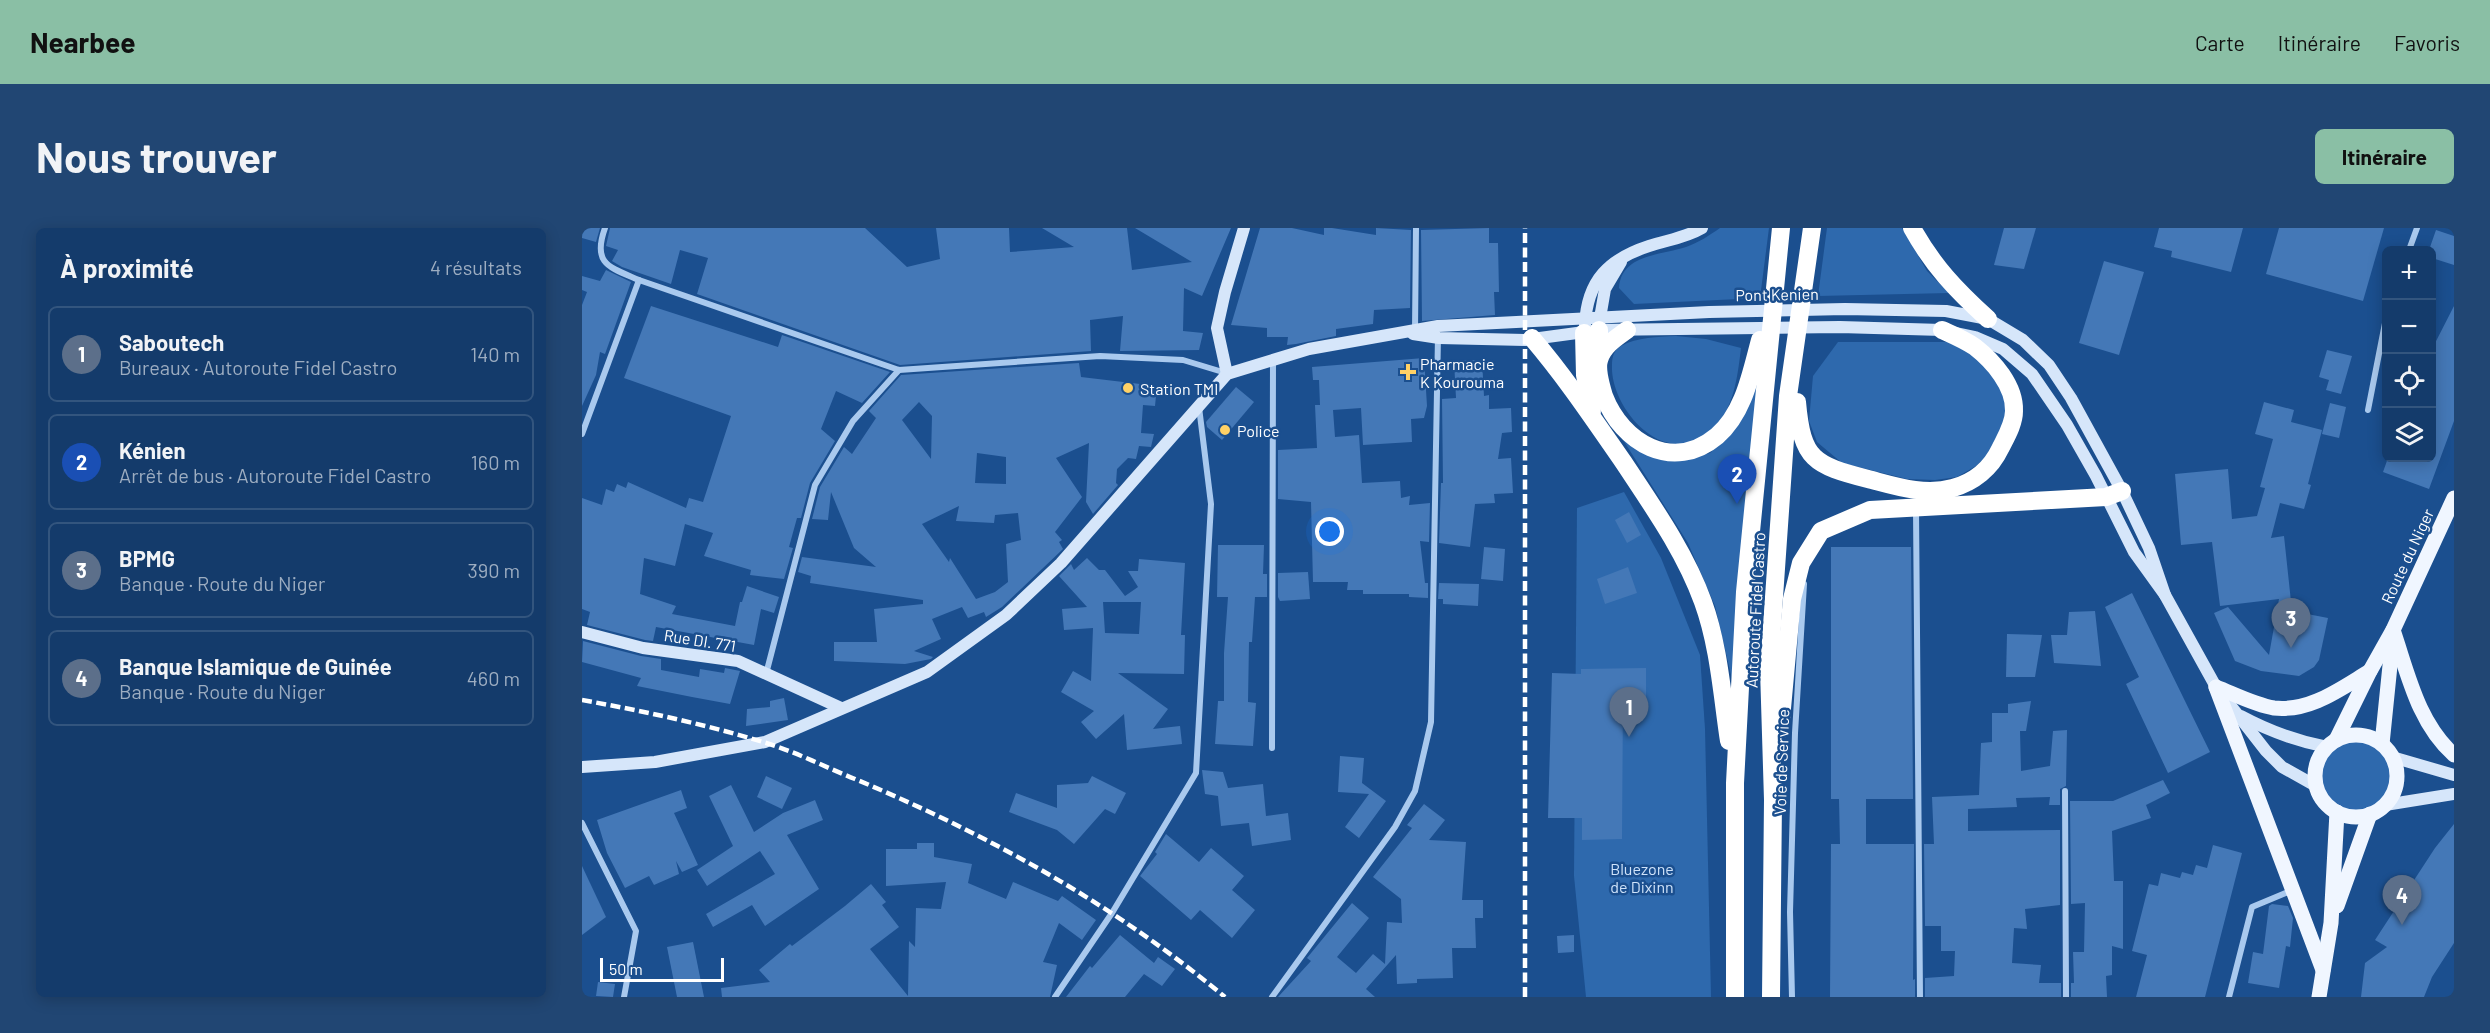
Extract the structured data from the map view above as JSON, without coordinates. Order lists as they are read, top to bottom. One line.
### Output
{"streets":{"highway":["Autoroute Fidel Castro"],"main road":["Pont Kenien","Route du Niger","Rue DI. 771"],"street":["Voie de Service"]},"parks":["Bluezone de Dixinn"],"places":{"health":["Pharmacie K Kourouma"],"other":["Station TMI","Police"]},"scale_bar":"50 m","page":{"header":"Nearbee","nav":["Carte","Itinéraire","Favoris"],"buttons":"Itinéraire","title":"Nous trouver","heading":["À proximité","4 résultats"],"map_buttons":["+","−"],"list":[{"mark":"1","name":"Saboutech","note":"Bureaux · Autoroute Fidel Castro","value":"140 m"},{"mark":"2","name":"Kénien","note":"Arrêt de bus · Autoroute Fidel Castro","value":"160 m"},{"mark":"3","name":"BPMG","note":"Banque · Route du Niger","value":"390 m"},{"mark":"4","name":"Banque Islamique de Guinée","note":"Banque · Route du Niger","value":"460 m"}],"pins":["2","3","1","4"],"scale":"50 m"}}
